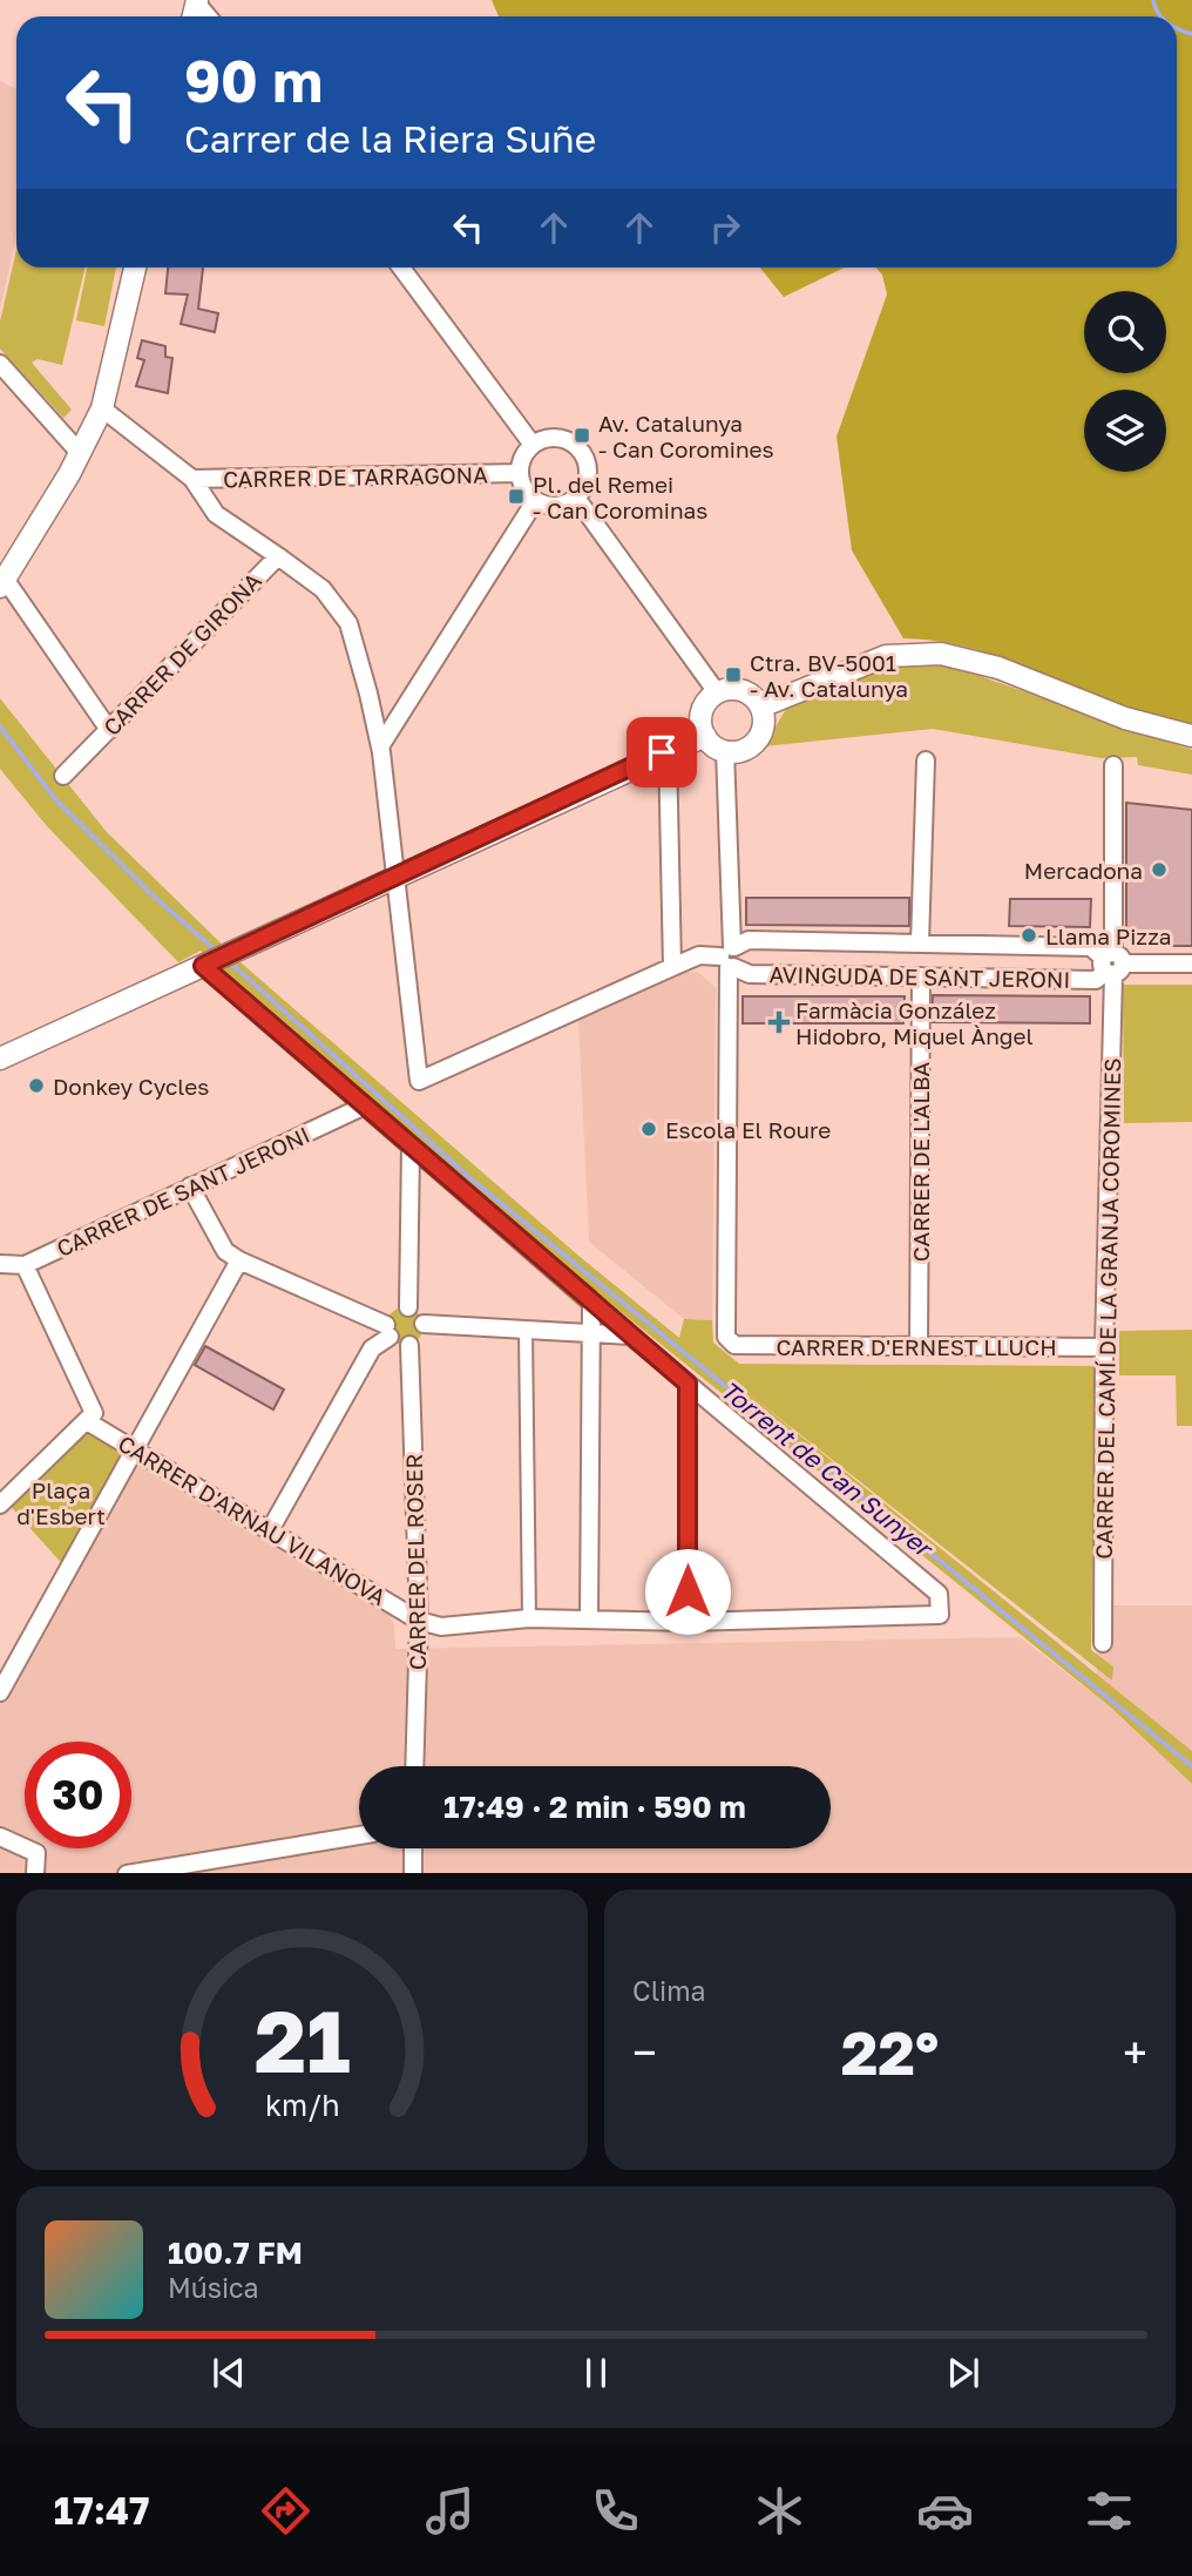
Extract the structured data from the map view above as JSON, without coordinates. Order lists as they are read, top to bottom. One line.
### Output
{"streets":{"street":["CARRER DE TARRAGONA","CARRER DE GIRONA","AVINGUDA DE SANT JERONI","CARRER DE L'ALBA","CARRER DE SANT JERONI","CARRER DEL CAMÍ DE LA GRANJA COROMINES","CARRER D'ERNEST LLUCH","CARRER D'ARNAU VILANOVA","CARRER DEL ROSER"]},"crossings":[["CARRER DE TARRAGONA","CARRER DE GIRONA"],["AVINGUDA DE SANT JERONI","CARRER DE L'ALBA"],["AVINGUDA DE SANT JERONI","CARRER DEL CAMÍ DE LA GRANJA COROMINES"],["AVINGUDA DE SANT JERONI","CARRER D'ERNEST LLUCH"],["CARRER DE L'ALBA","CARRER D'ERNEST LLUCH"],["CARRER DEL CAMÍ DE LA GRANJA COROMINES","CARRER D'ERNEST LLUCH"],["CARRER D'ARNAU VILANOVA","CARRER DEL ROSER"]],"water":["Torrent de Can Sunyer"],"parks":["Plaça d'Esbert"],"places":{"transit":["Av. Catalunya - Can Coromines","Pl. del Remei - Can Corominas","Ctra. BV-5001 - Av. Catalunya"],"other":["Mercadona","Llama Pizza","Donkey Cycles","Escola El Roure"],"health":["Farmàcia González Hidobro, Miquel Àngel"]},"page":{"turn":["90 m","Carrer de la Riera Suñe"],"limit":"30","trip":"17:49 · 2 min · 590 m","tile":"Clima","heat":["−","22°","+"],"song":["100.7 FM","Música"],"tabs":"17:47","gauge":["21","km/h"]}}
